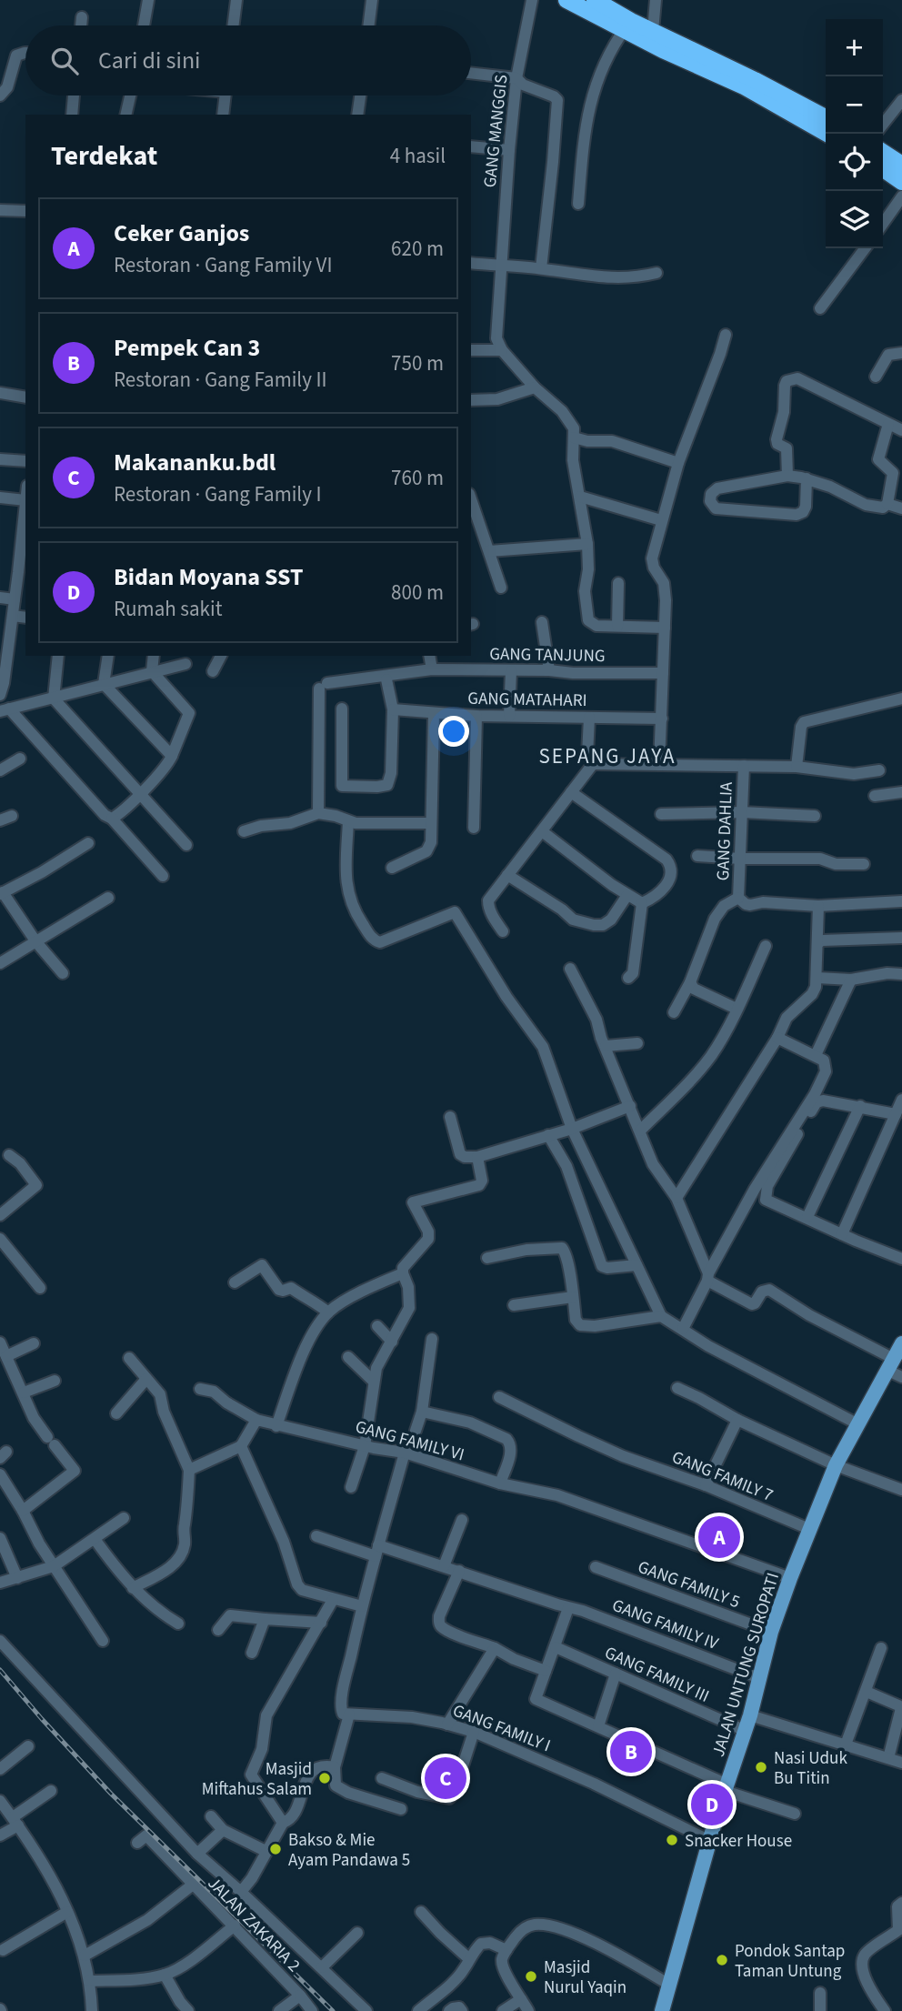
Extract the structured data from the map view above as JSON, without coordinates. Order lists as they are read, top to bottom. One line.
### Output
{"streets":{"main road":["JALAN UNTUNG SUROPATI"],"street":["GANG MANGGIS","GANG TANJUNG","GANG MATAHARI","GANG DAHLIA","GANG FAMILY VI","GANG FAMILY 7","GANG FAMILY 5","GANG FAMILY IV","GANG FAMILY III","GANG FAMILY I","JALAN ZAKARIA 2"]},"crossings":[["GANG FAMILY VI","JALAN UNTUNG SUROPATI"],["GANG FAMILY 7","JALAN UNTUNG SUROPATI"],["GANG FAMILY 5","JALAN UNTUNG SUROPATI"],["GANG FAMILY IV","JALAN UNTUNG SUROPATI"],["JALAN UNTUNG SUROPATI","GANG FAMILY III"],["JALAN UNTUNG SUROPATI","GANG FAMILY I"]],"districts":["SEPANG JAYA"],"places":["Nasi Uduk Bu Titin","Masjid Miftahus Salam","Snacker House","Bakso & Mie Ayam Pandawa 5","Pondok Santap Taman Untung","Masjid Nurul Yaqin"],"page":{"map_buttons":["+","−"],"search":"Cari di sini","heading":["Terdekat","4 hasil"],"list":[{"mark":"A","name":"Ceker Ganjos","note":"Restoran · Gang Family VI","value":"620 m"},{"mark":"B","name":"Pempek Can 3","note":"Restoran · Gang Family II","value":"750 m"},{"mark":"C","name":"Makananku.bdl","note":"Restoran · Gang Family I","value":"760 m"},{"mark":"D","name":"Bidan Moyana SST","note":"Rumah sakit","value":"800 m"}],"pins":["A","B","C","D"]}}
